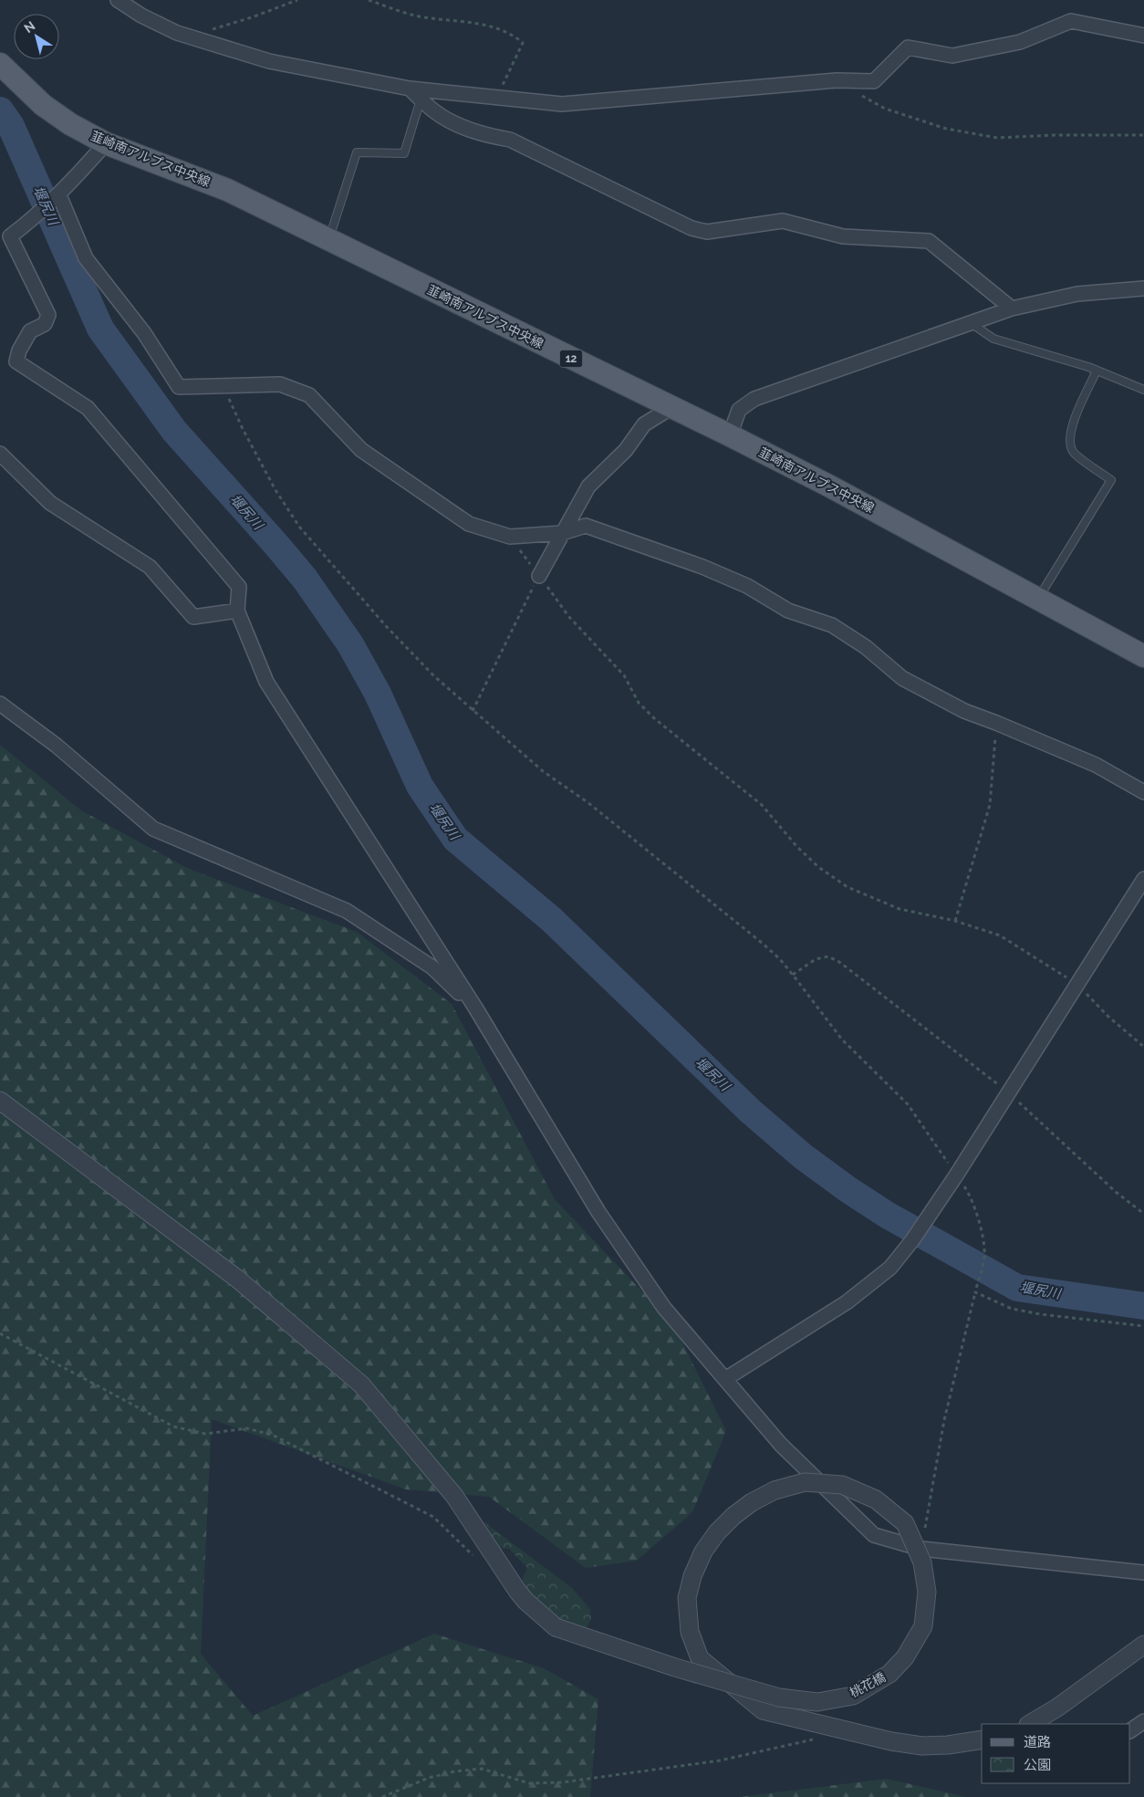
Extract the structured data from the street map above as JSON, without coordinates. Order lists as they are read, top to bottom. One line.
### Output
{"streets":{"main road":["韮崎南アルプス中央線","12"],"street":["桃花橋"]},"water":["堰尻川"],"legend":["道路","公園"],"north":"top left"}
